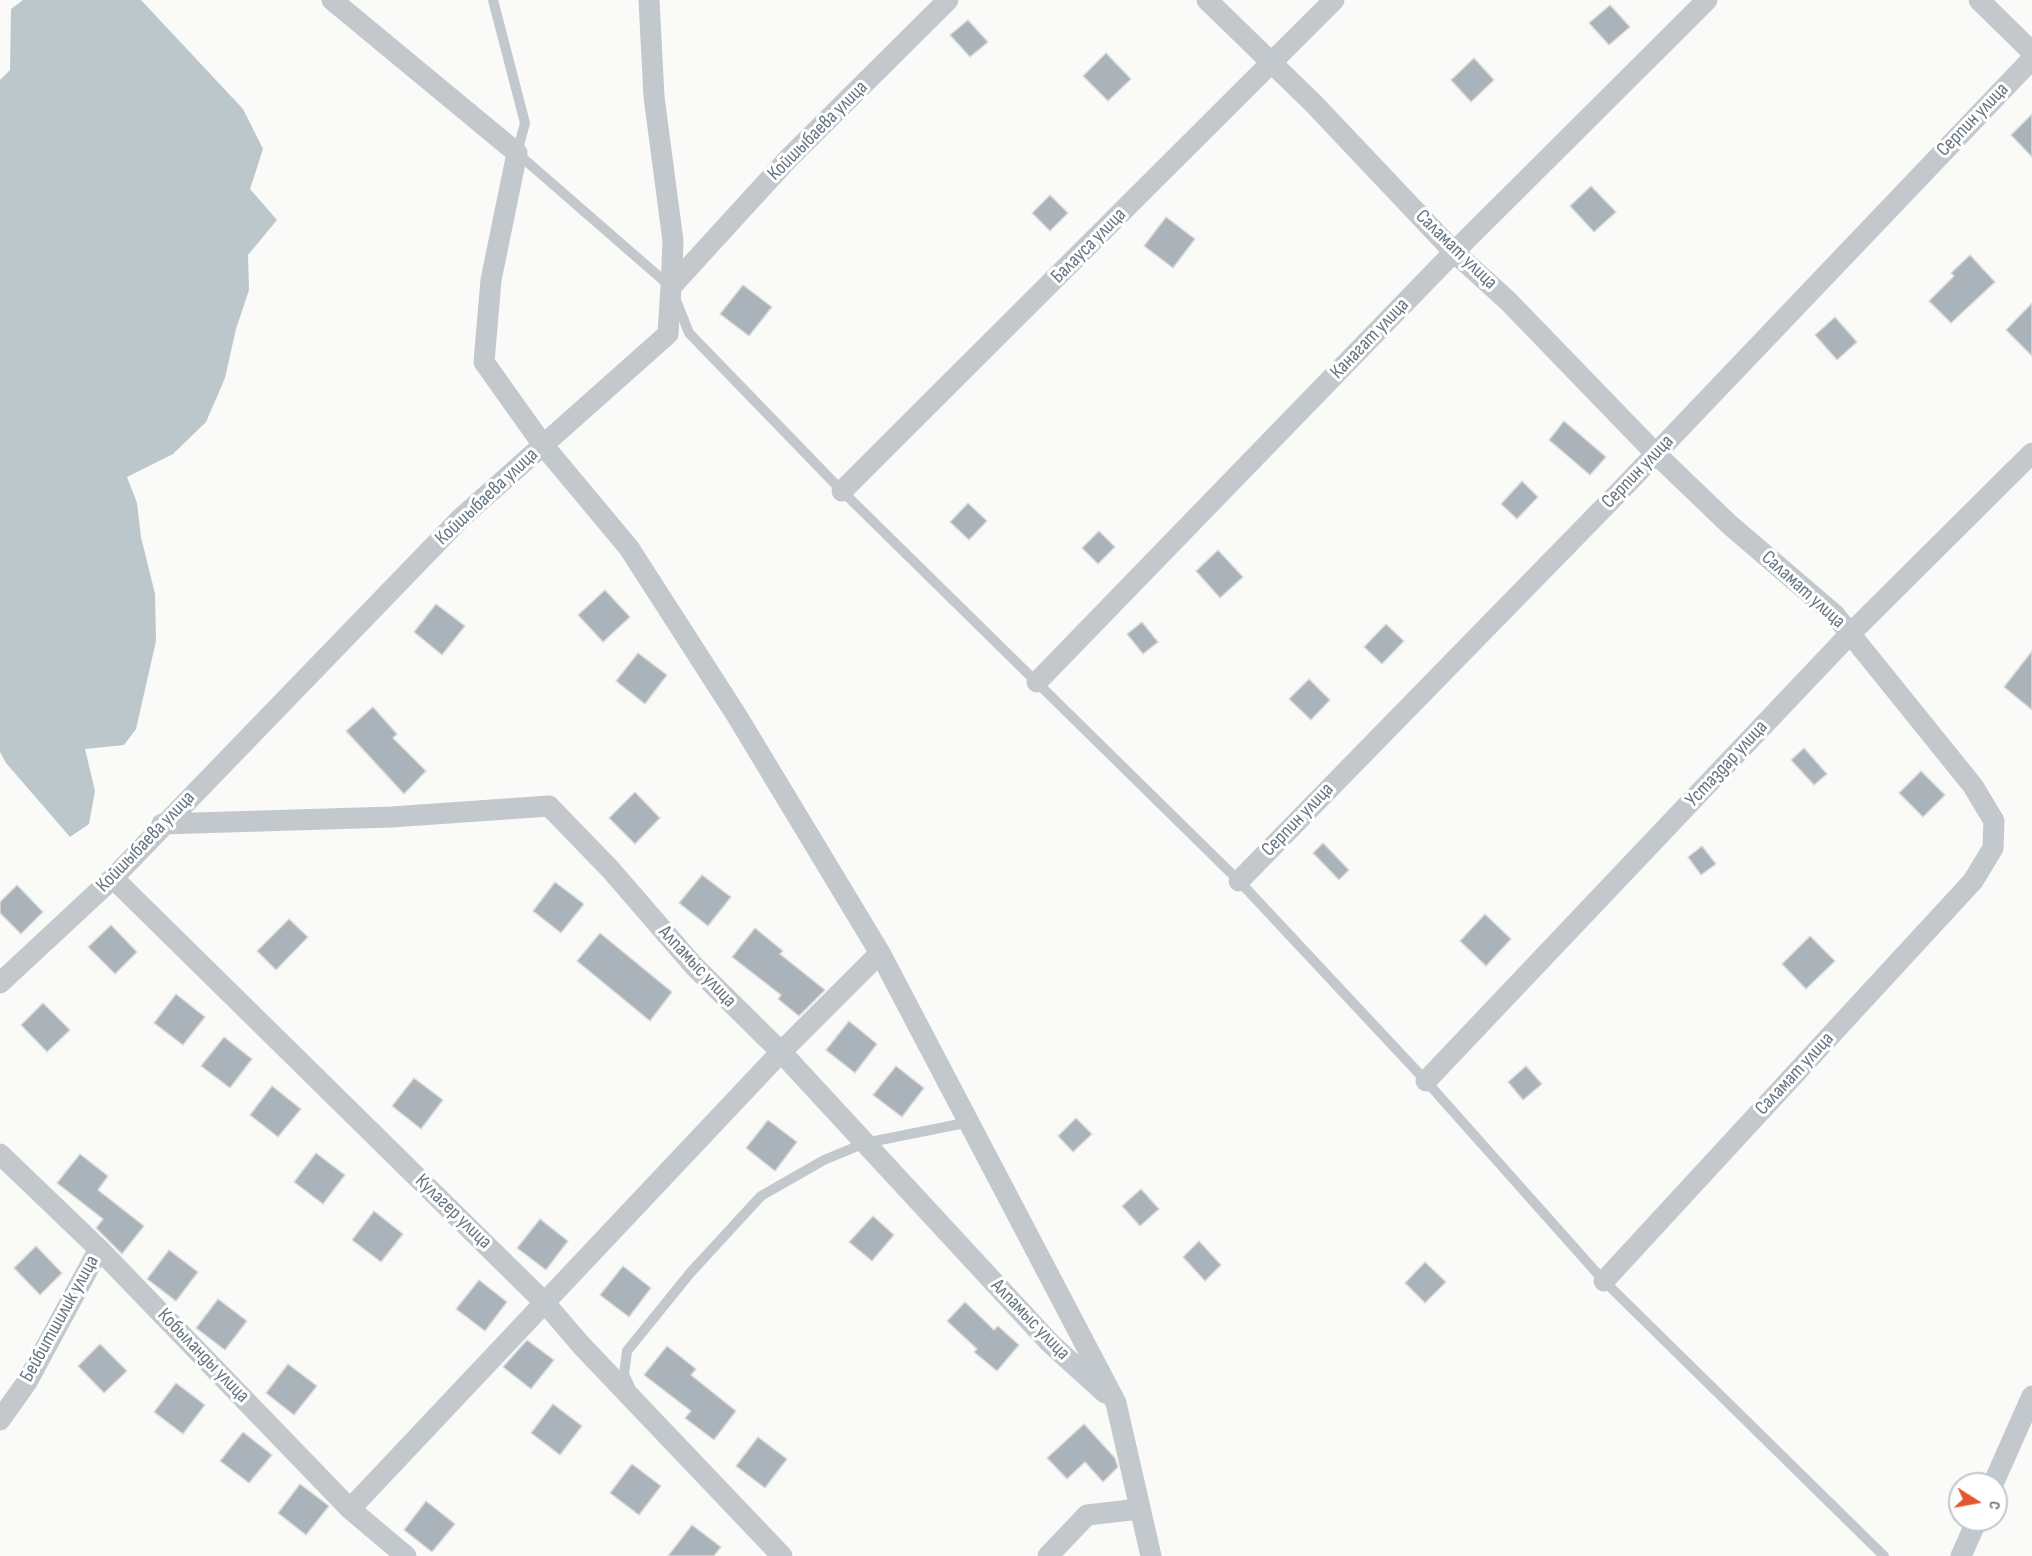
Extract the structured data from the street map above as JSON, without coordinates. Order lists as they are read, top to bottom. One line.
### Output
{"streets":{"street":["Серпин улица","Койшыбаева улица","Балауса улица","Саламат улица","Канагат улица","Устаздар улица","Алпамыс улица","Кулагер улица","Бейбитшилик улица","Кобыланды улица"]},"crossings":[["Серпин улица","Саламат улица"],["Койшыбаева улица","Алпамыс улица"],["Койшыбаева улица","Кулагер улица"],["Балауса улица","Саламат улица"],["Саламат улица","Канагат улица"],["Саламат улица","Устаздар улица"],["Бейбитшилик улица","Кобыланды улица"]],"north":"right"}
